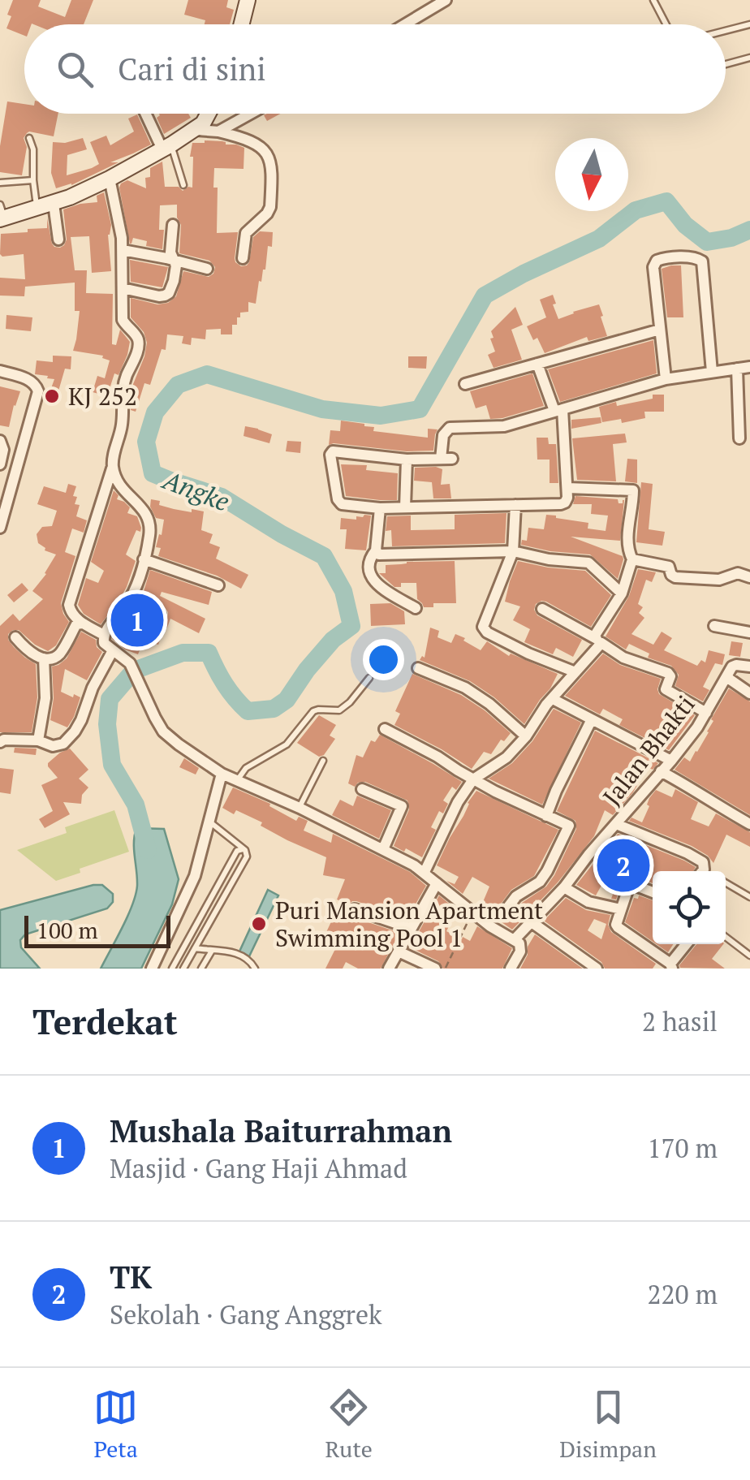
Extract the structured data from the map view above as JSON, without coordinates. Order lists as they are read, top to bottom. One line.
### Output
{"streets":{"street":["Jalan Bhakti"]},"water":["Angke"],"places":["KJ 252","Puri Mansion Apartment Swimming Pool 1"],"scale_bar":"100 m","north":"bottom","page":{"search":"Cari di sini","pins":["1","2"],"scale":"100 m","heading":["Terdekat","2 hasil"],"list":[{"mark":"1","name":"Mushala Baiturrahman","note":"Masjid · Gang Haji Ahmad","value":"170 m"},{"mark":"2","name":"TK","note":"Sekolah · Gang Anggrek","value":"220 m"}],"nav":["Peta","Rute","Disimpan"]}}
